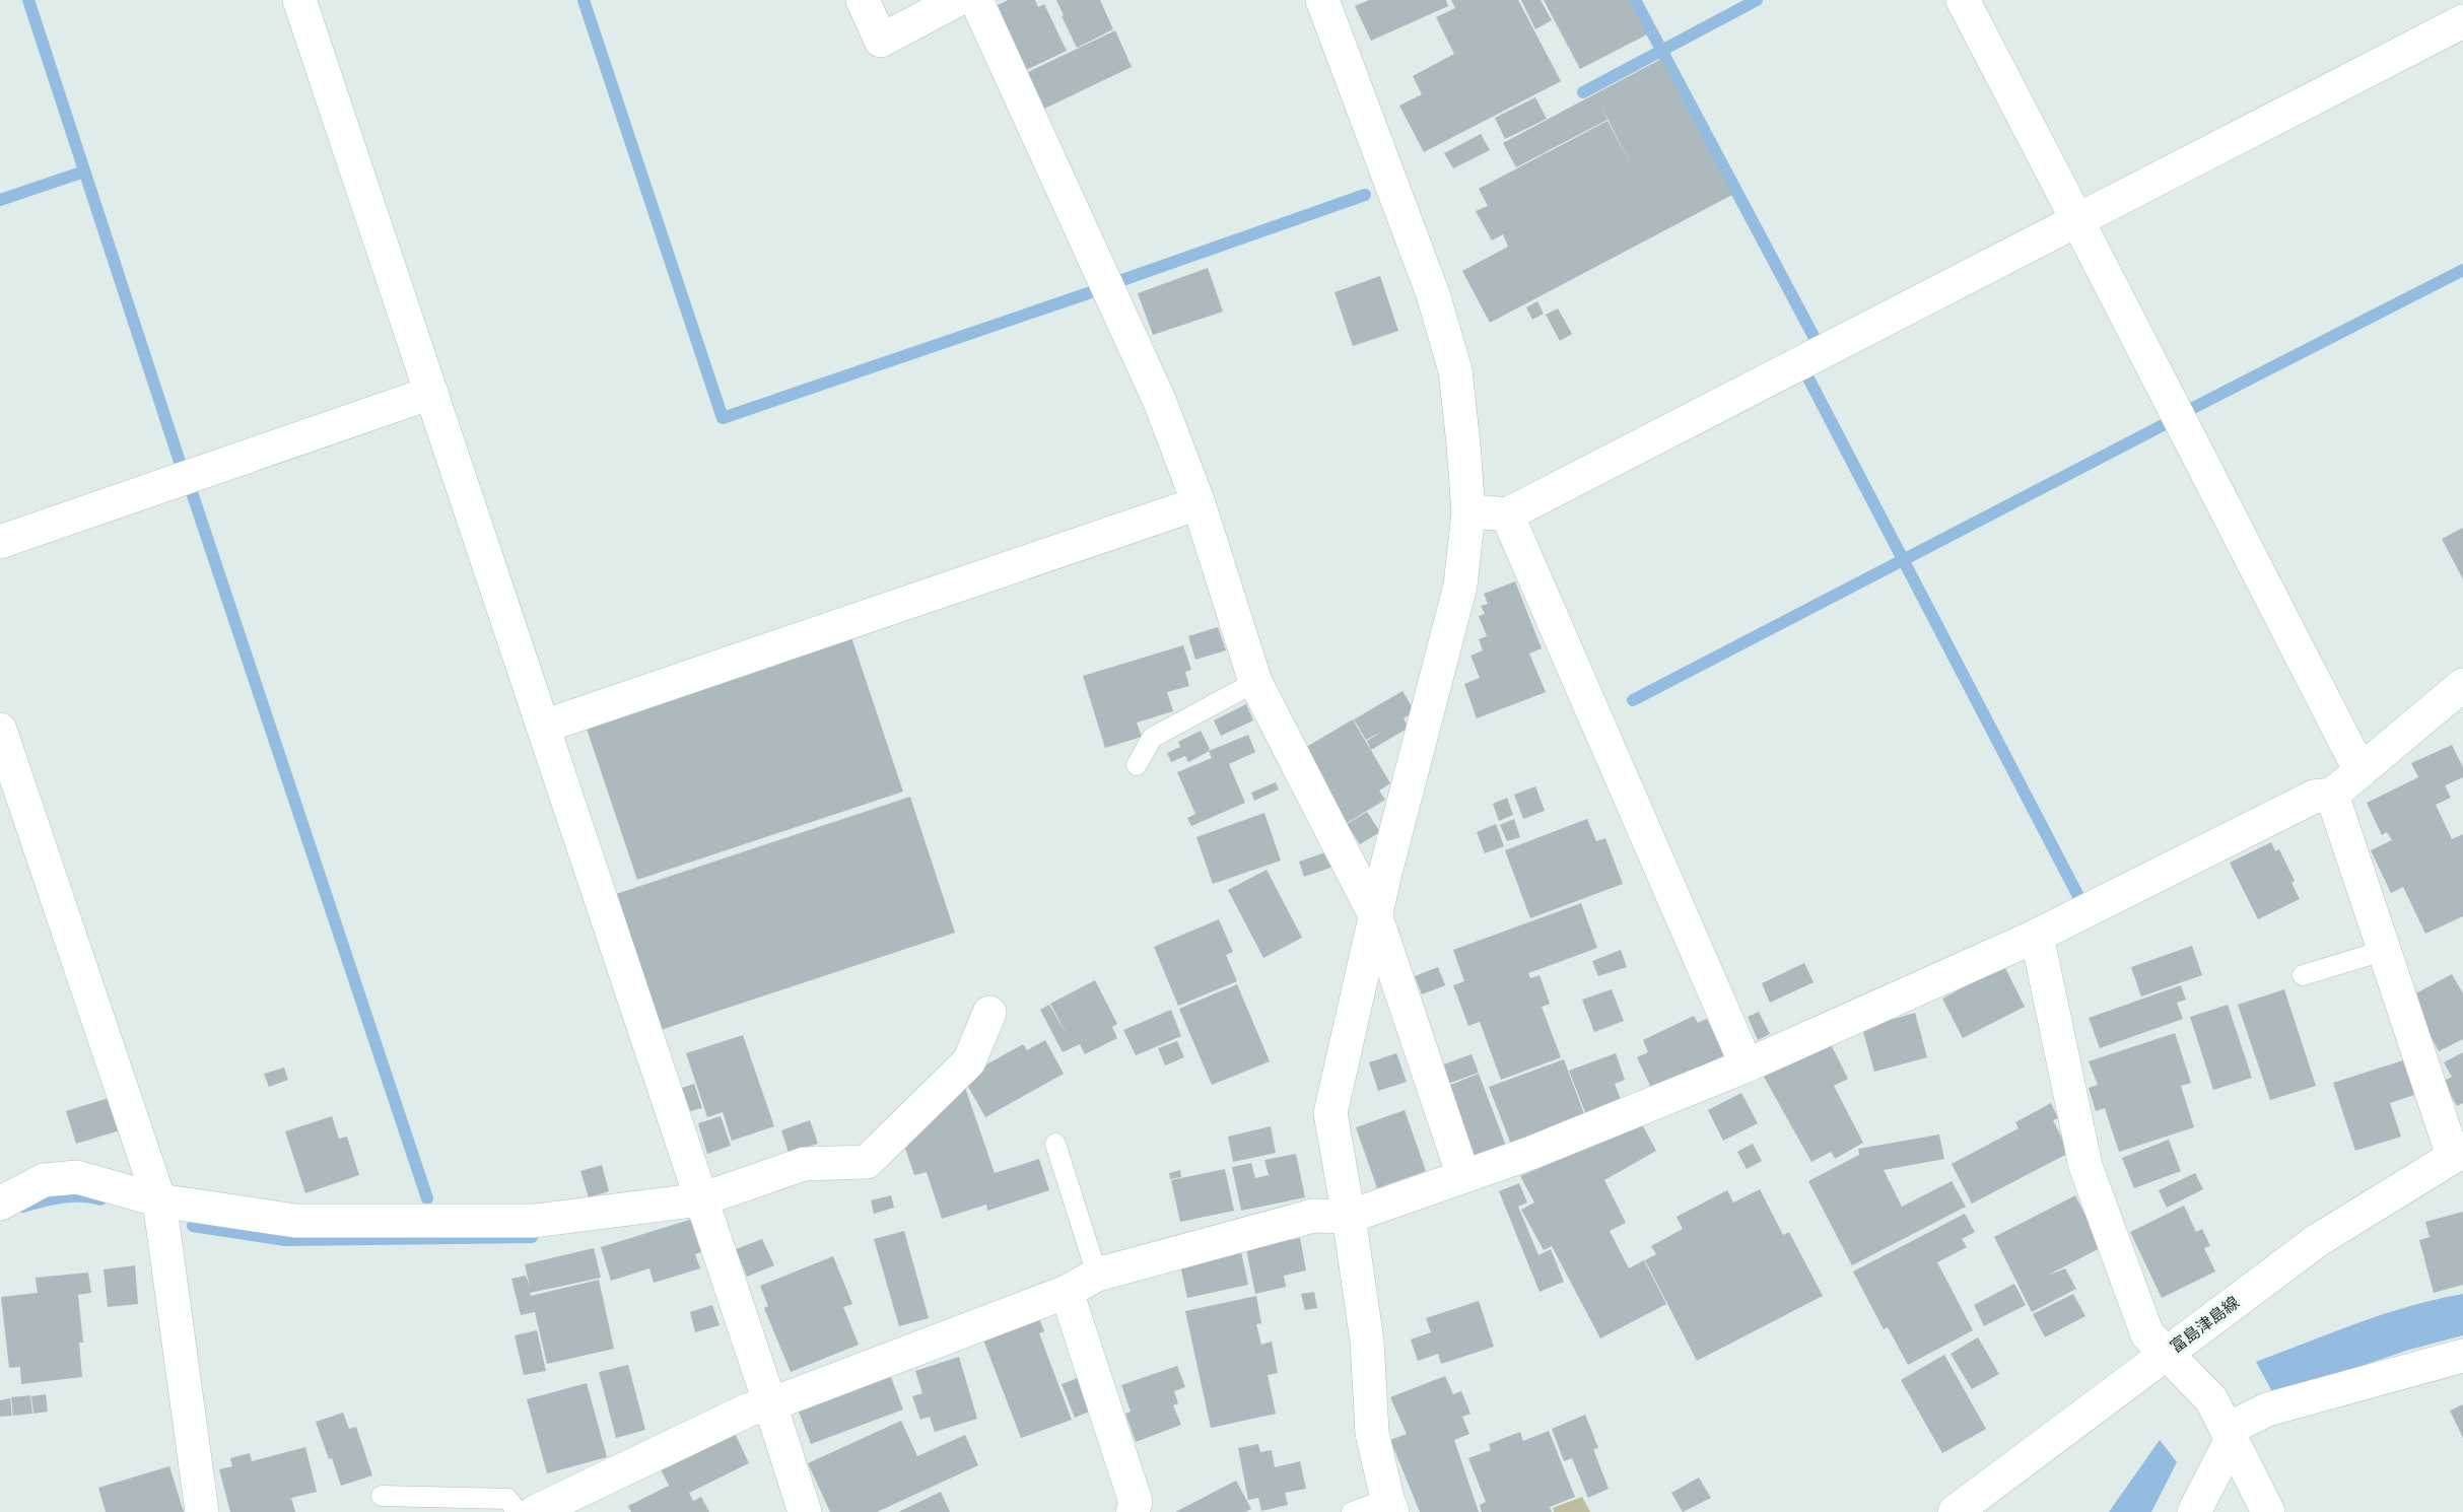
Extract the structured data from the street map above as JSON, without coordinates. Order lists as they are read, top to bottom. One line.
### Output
{"streets":{"street":["富島津島線"]}}
